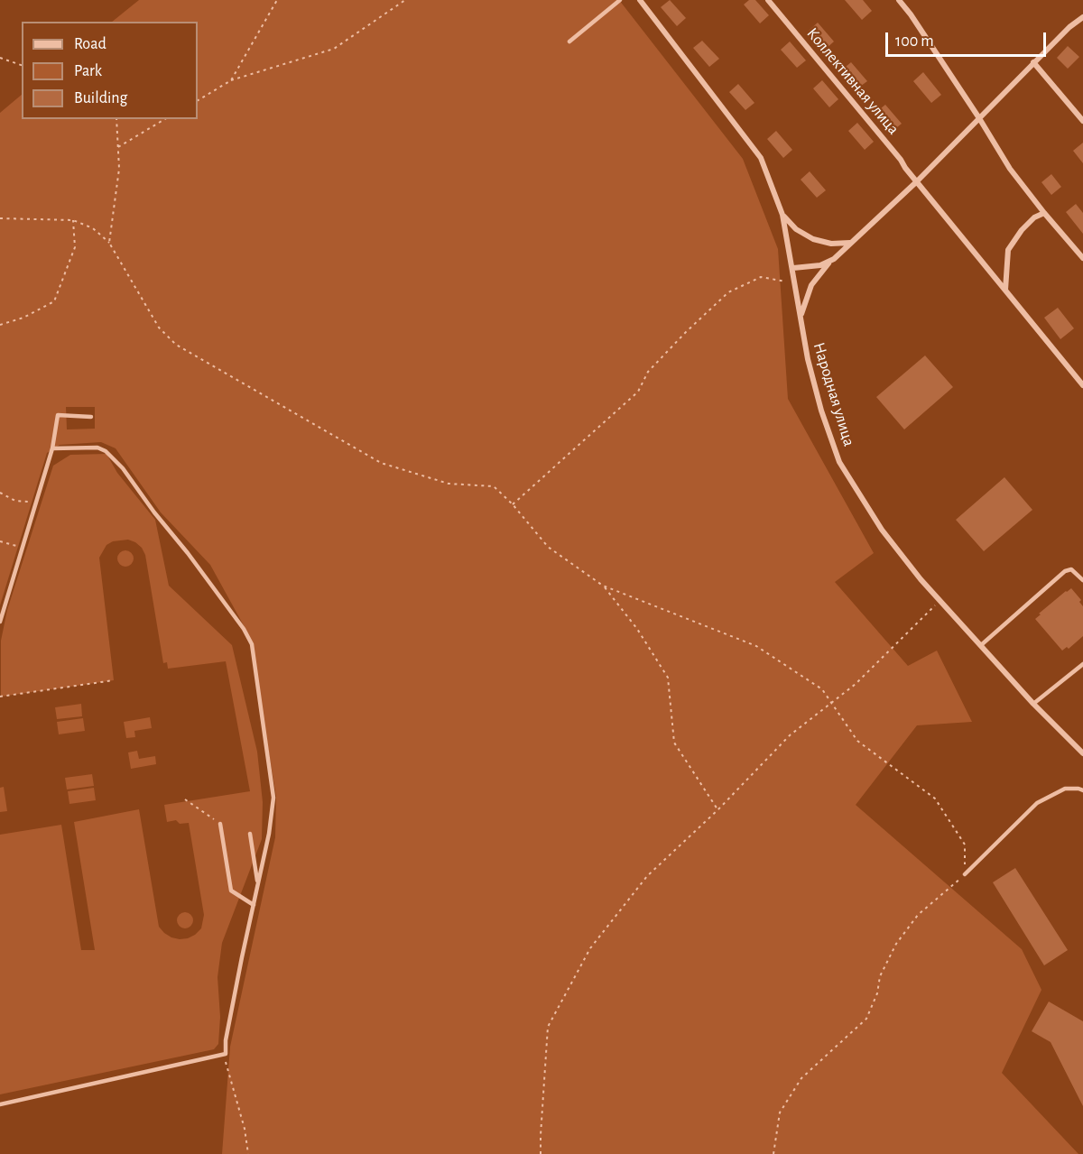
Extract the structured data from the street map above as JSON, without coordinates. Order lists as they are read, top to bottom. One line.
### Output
{"streets":{"street":["Коллективная улица","Народная улица"]},"legend":["Road","Park","Building"],"scale_bar":"100 m"}
